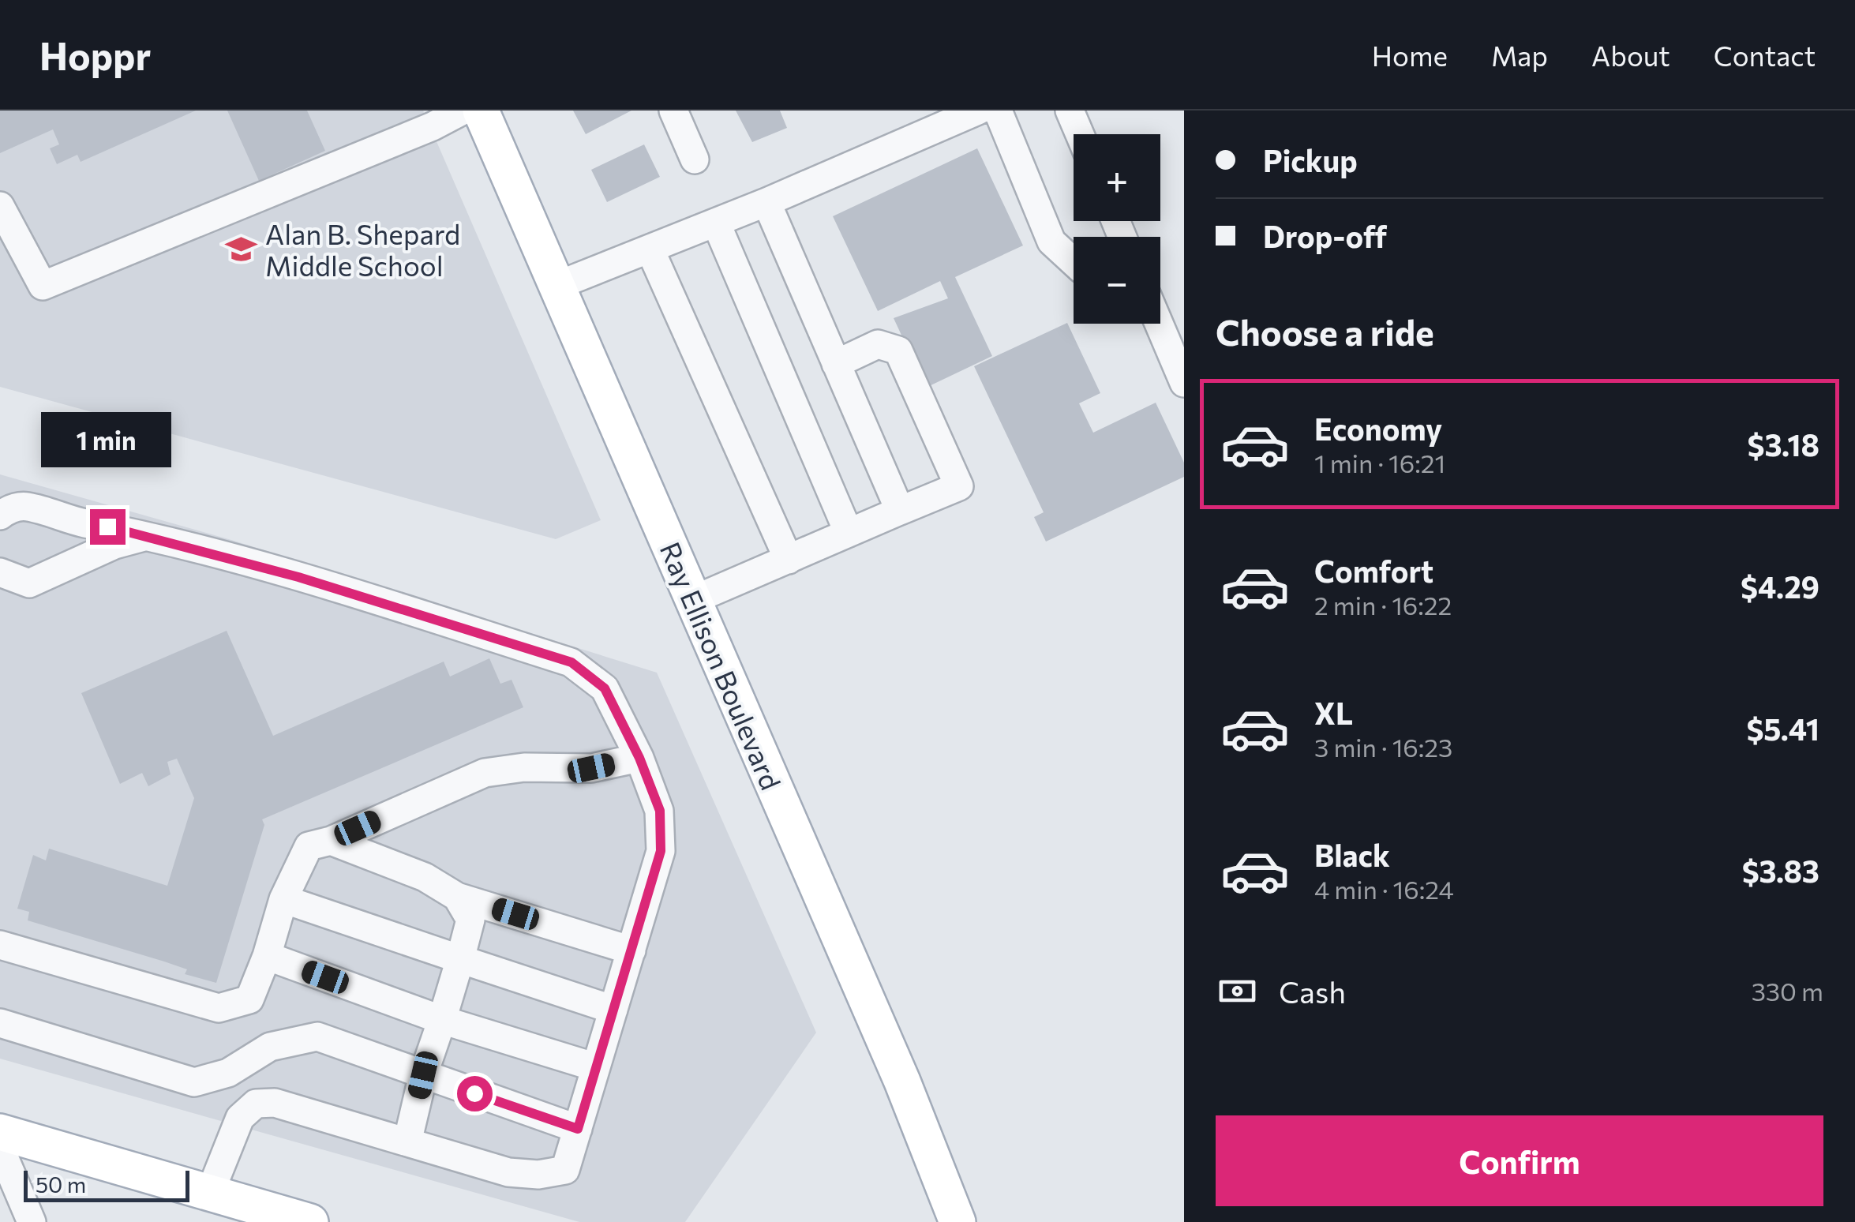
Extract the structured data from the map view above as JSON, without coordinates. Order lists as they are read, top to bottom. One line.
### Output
{"streets":{"main road":["Ray Ellison Boulevard"]},"places":{"school or university":["Alan B. Shepard Middle School"]},"scale_bar":"50 m","page":{"header":"Hoppr","nav":["Home","Map","About","Contact"],"banner":["Pickup","Drop-off"],"map_buttons":["+","−"],"heading":"Choose a ride","list":[{"name":"Economy","note":"1 min · 16:21","value":"$3.18"},{"name":"Comfort","note":"2 min · 16:22","value":"$4.29"},{"name":"XL","note":"3 min · 16:23","value":"$5.41"},{"name":"Black","note":"4 min · 16:24","value":"$3.83"}],"bubble":"1 min","pay":["Cash","330 m"],"buttons":"Confirm","scale":"50 m"}}
